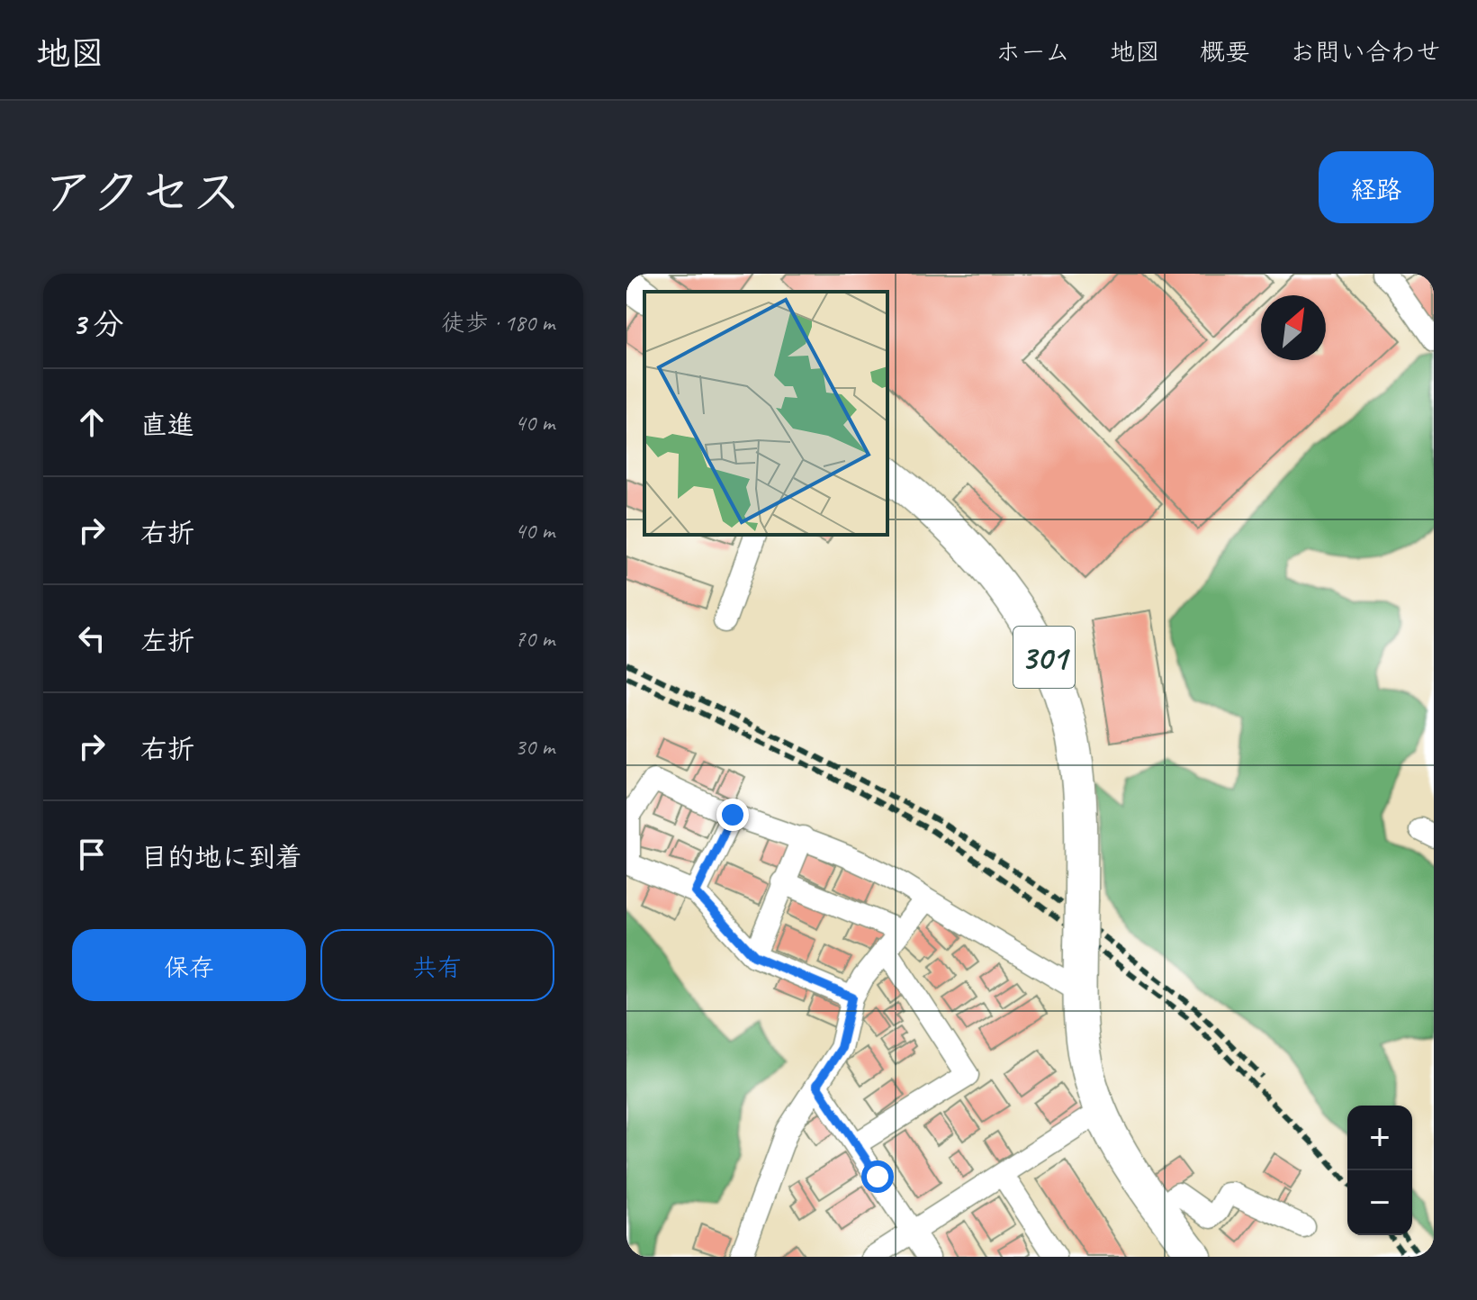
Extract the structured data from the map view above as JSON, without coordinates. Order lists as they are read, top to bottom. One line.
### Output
{"streets":{"highway":["301"]},"north":"top right","page":{"header":"地図","nav":["ホーム","地図","概要","お問い合わせ"],"title":"アクセス","buttons":["経路",["保存","共有"]],"heading":["3 分","徒歩 · 180 m"],"list":[["直進","40 m"],["右折","40 m"],["左折","70 m"],["右折","30 m"],"目的地に到着"],"map_buttons":["+","−"]}}
